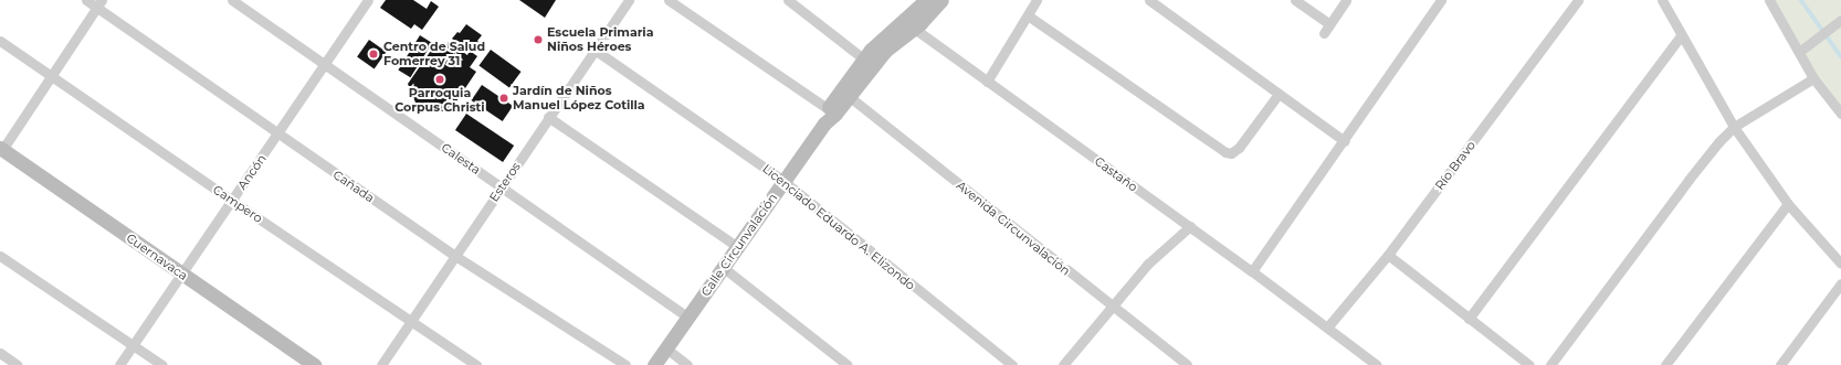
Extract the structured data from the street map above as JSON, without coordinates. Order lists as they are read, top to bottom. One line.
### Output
{"streets":{"street":["Calesta","Río Bravo","Ancón","Castaño","Esteros","Cañada","Campero","Licenciado Eduardo A. Elizondo","Avenida Circunvalación","Calle Circunvalación","Cuernavaca"]},"crossings":[["Calesta","Ancón"],["Calesta","Esteros"],["Calesta","Calle Circunvalación"],["Río Bravo","Castaño"],["Ancón","Cañada"],["Ancón","Campero"],["Ancón","Cuernavaca"],["Castaño","Calle Circunvalación"],["Esteros","Cañada"],["Esteros","Campero"],["Esteros","Licenciado Eduardo A. Elizondo"],["Licenciado Eduardo A. Elizondo","Calle Circunvalación"],["Avenida Circunvalación","Calle Circunvalación"]],"places":["Escuela Primaria Niños Héroes","Centro de Salud Fomerrey 31","Parroquia Corpus Christi","Jardín de Niños Manuel López Cotilla"]}
